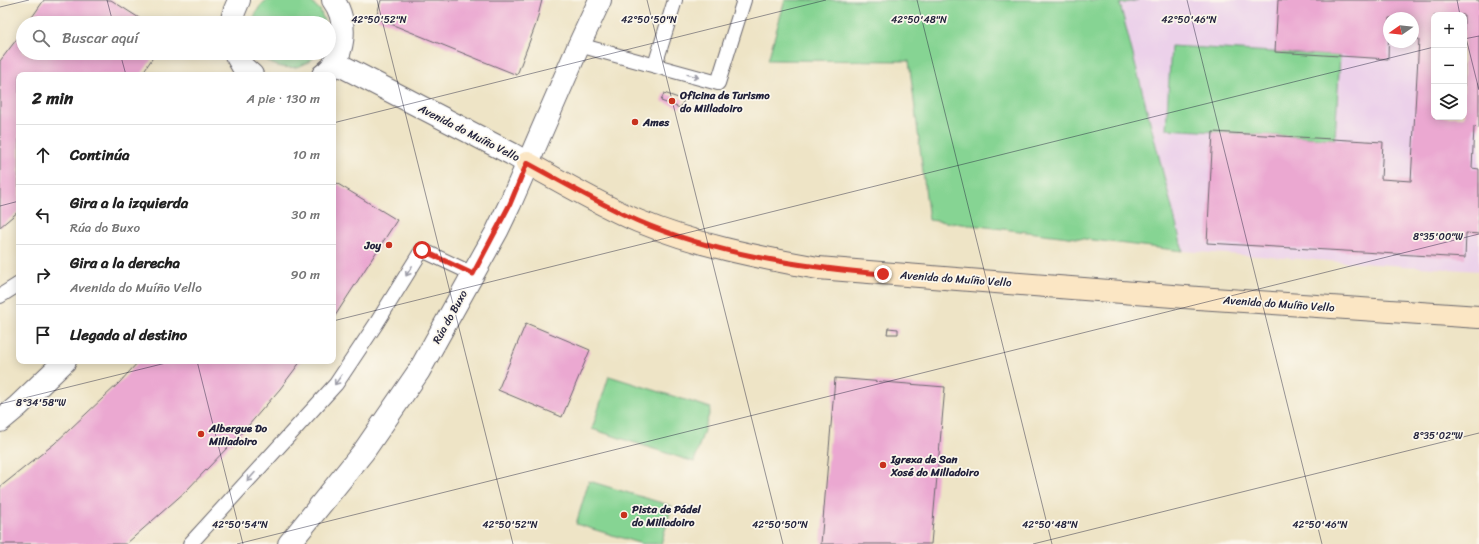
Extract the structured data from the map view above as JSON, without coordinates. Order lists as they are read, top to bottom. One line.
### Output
{"streets":{"street":["Avenida do Muíño Vello","Rúa do Buxo"]},"crossings":[["Avenida do Muíño Vello","Rúa do Buxo"]],"places":["Oficina de Turismo do Milladoiro","Ames","Joy","Albergue Do Milladoiro","Igrexa de San Xosé do Milladoiro","Pista de Pádel do Milladoiro"],"north":"left","page":{"map_buttons":["+","−"],"search":"Buscar aquí","heading":["2 min","A pie · 130 m"],"list":[["Continúa","10 m"],["Gira a la izquierda","Rúa do Buxo","30 m"],["Gira a la derecha","Avenida do Muíño Vello","90 m"],"Llegada al destino"]},"coordinates":["42°50'52\"N","42°50'50\"N","42°50'48\"N","42°50'46\"N","8°35'00\"W","8°34'58\"W","8°35'02\"W","42°50'54\"N"]}
